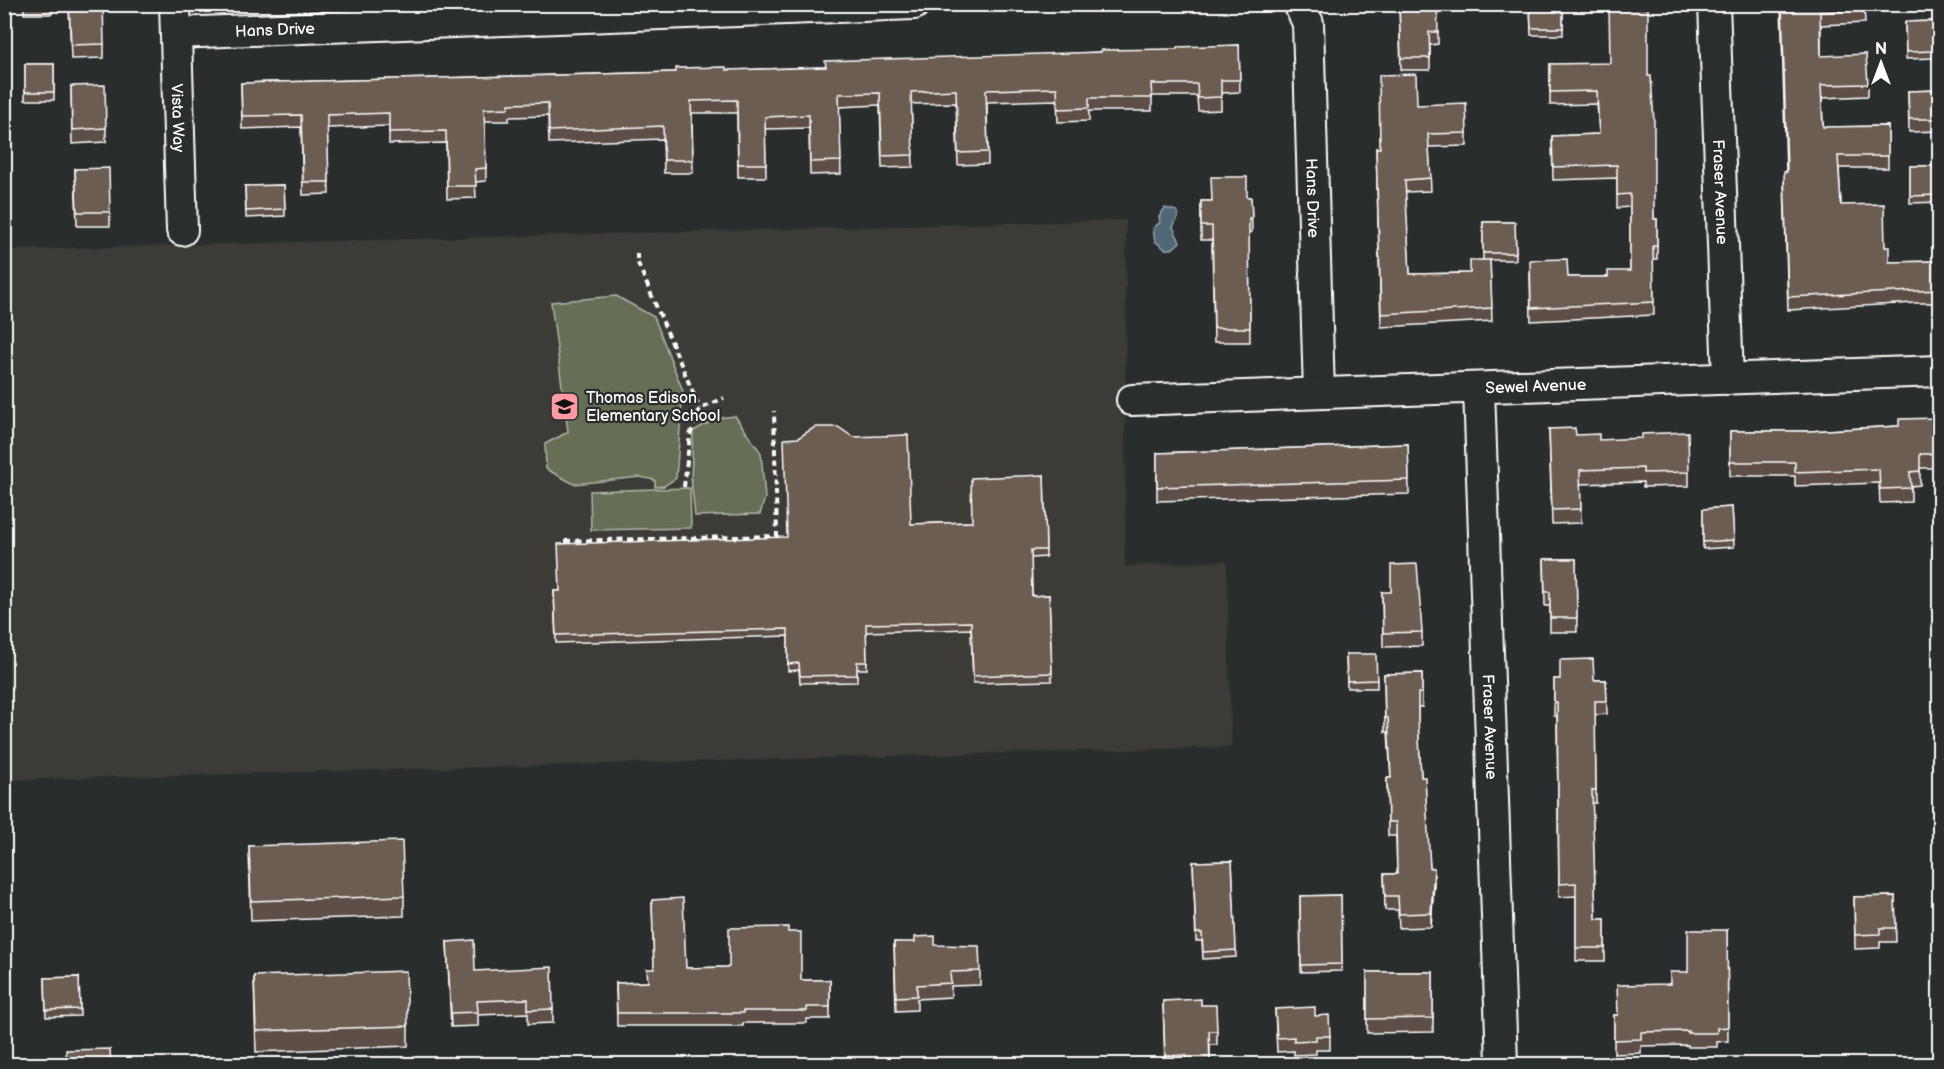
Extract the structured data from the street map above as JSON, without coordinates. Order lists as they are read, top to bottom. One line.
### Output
{"streets":{"street":["Hans Drive","Vista Way","Fraser Avenue","Sewel Avenue"]},"crossings":[["Hans Drive","Vista Way"],["Hans Drive","Sewel Avenue"],["Fraser Avenue","Sewel Avenue"]],"places":{"school or university":["Thomas Edison Elementary School"]},"north":"top"}
